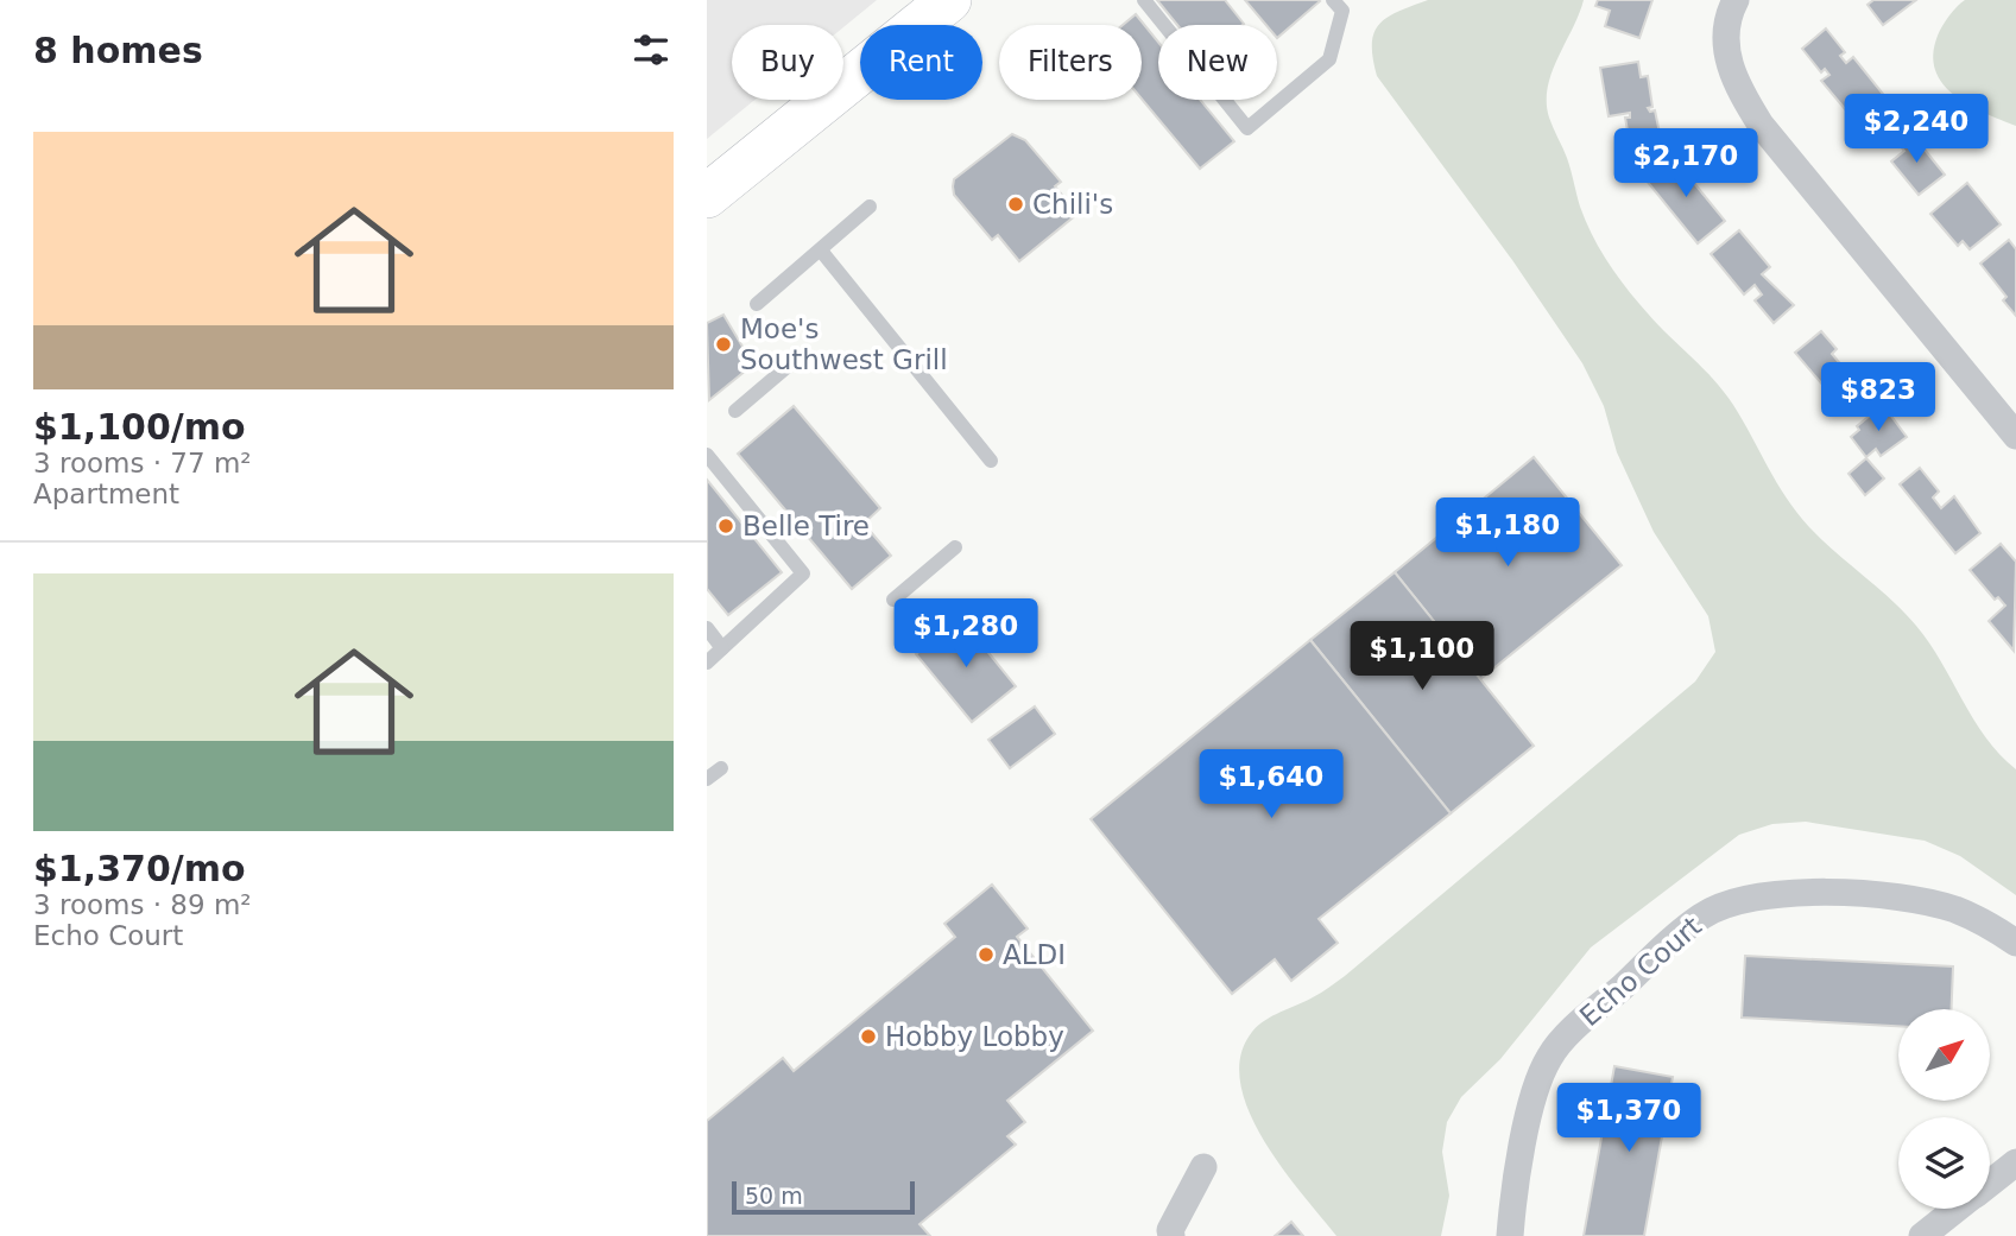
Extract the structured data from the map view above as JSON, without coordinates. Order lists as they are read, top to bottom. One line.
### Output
{"streets":{"street":["Echo Court"]},"places":["Chili's","Moe's Southwest Grill","Belle Tire","ALDI","Hobby Lobby"],"scale_bar":"50 m","north":"top right","page":{"heading":"8 homes","chip":["Buy","Rent","Filters","New"],"price":["$2,240","$2,170","$823","$1,180","$1,280","$1,100","$1,640","$1,370"],"list":[{"name":"$1,100/mo","note":"3 rooms · 77 m² · Apartment"},{"name":"$1,370/mo","note":"3 rooms · 89 m² · Echo Court"}],"scale":"50 m"}}
